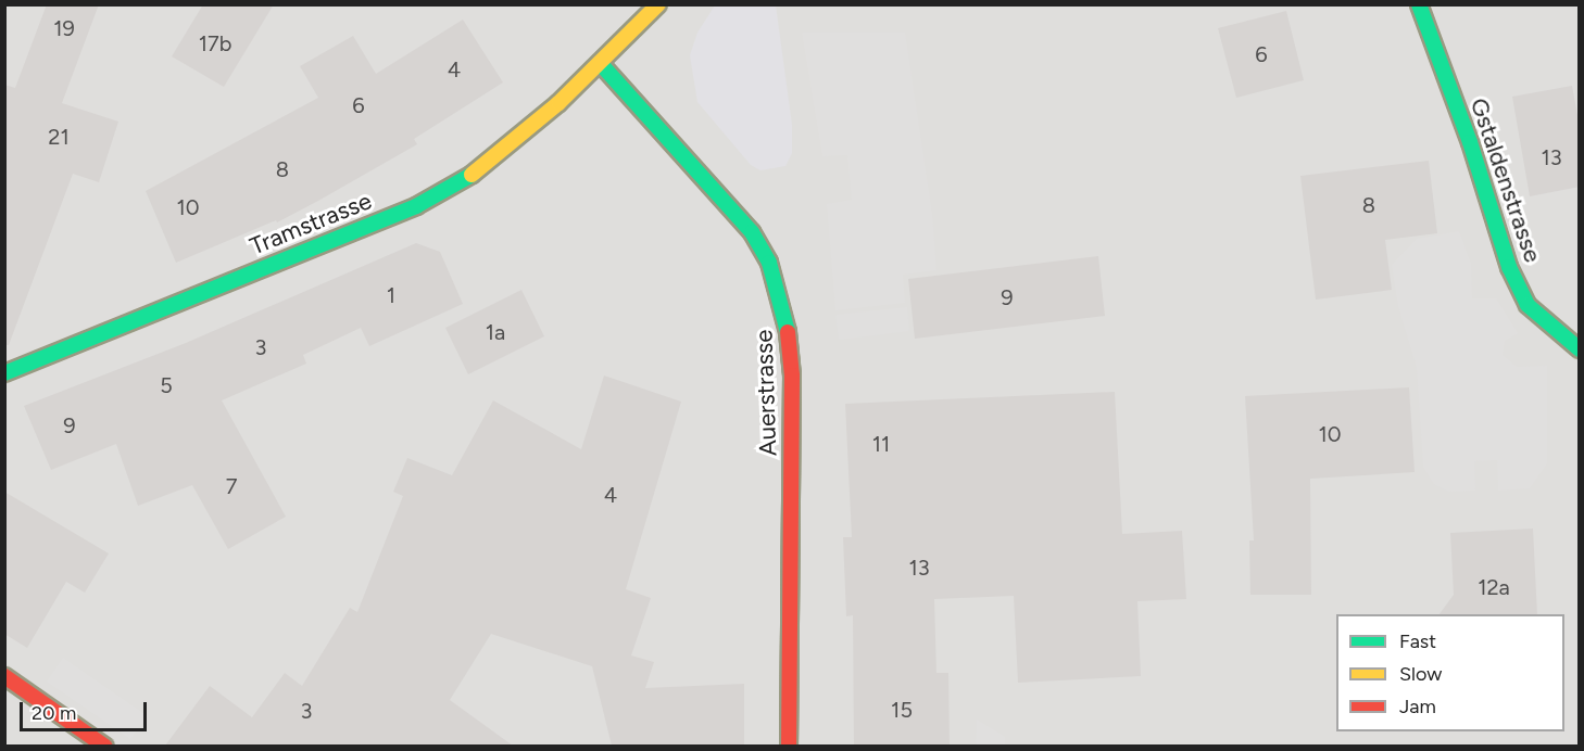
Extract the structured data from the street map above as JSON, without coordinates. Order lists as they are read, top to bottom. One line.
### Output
{"streets":{"main road":["Gstaldenstrasse","Tramstrasse","Auerstrasse"]},"crossings":[["Tramstrasse","Auerstrasse"]],"house_numbers":["19","17b","6","4","6","21","13","8","8","10","1","9","1a","3","5","9","10","11","7","4","13","12a","15","3"],"legend":["Fast","Slow","Jam"],"scale_bar":"20 m"}
